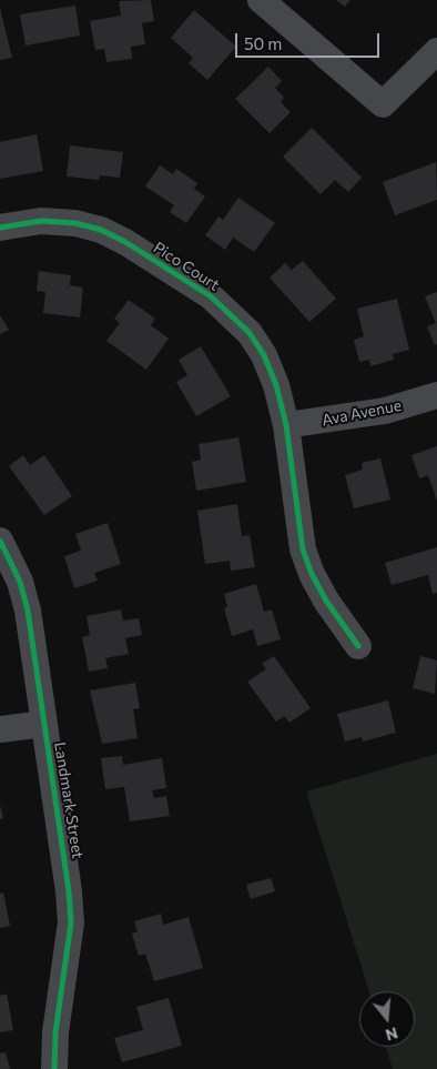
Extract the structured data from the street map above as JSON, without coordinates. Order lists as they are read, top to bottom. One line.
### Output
{"streets":{"street":["Pico Court","Ava Avenue","Landmark Street"]},"crossings":[["Pico Court","Ava Avenue"]],"scale_bar":"50 m","north":"bottom"}
